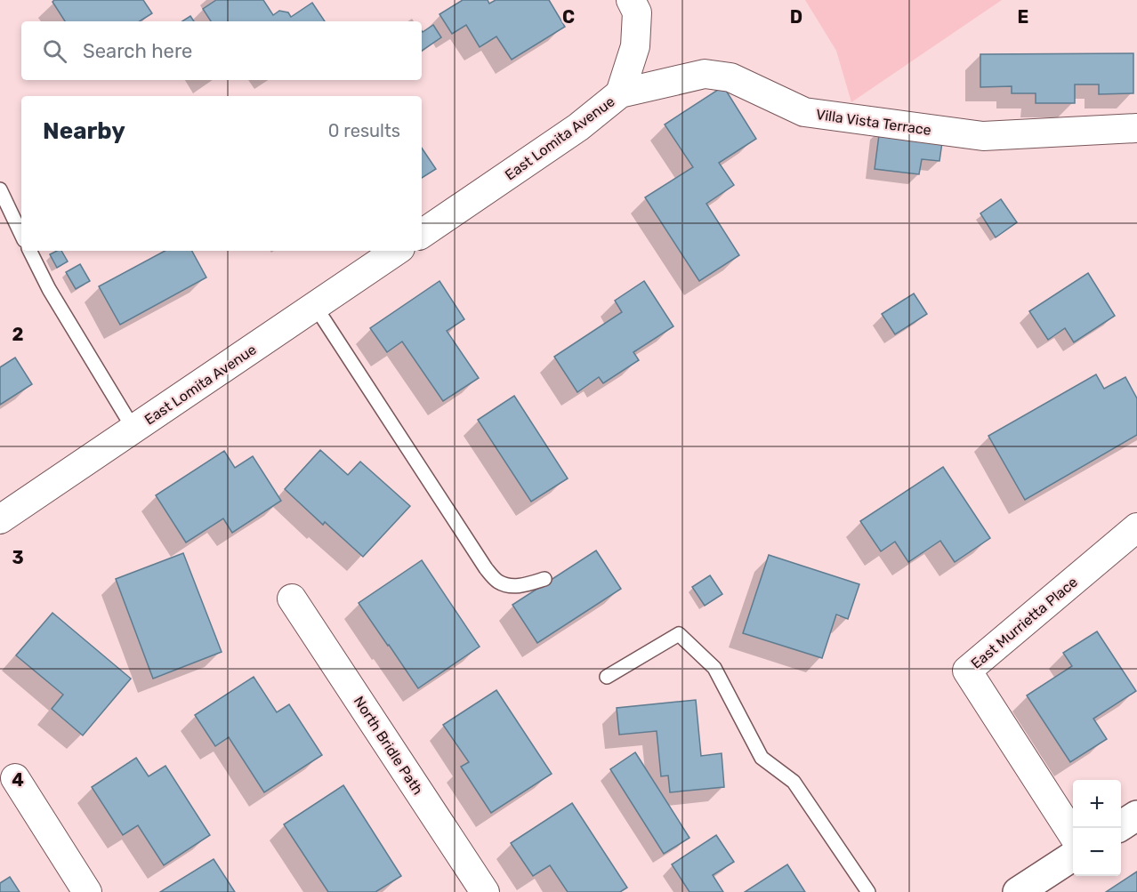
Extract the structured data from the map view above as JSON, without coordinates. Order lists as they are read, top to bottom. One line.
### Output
{"streets":{"street":["Villa Vista Terrace","East Lomita Avenue","East Murrietta Place","North Bridle Path"]},"crossings":[["Villa Vista Terrace","East Lomita Avenue"]],"page":{"search":"Search here","heading":["Nearby","0 results"],"map_buttons":["+","−"]},"grid":{"columns":["C","D","E"],"rows":["2","3","4"]}}
